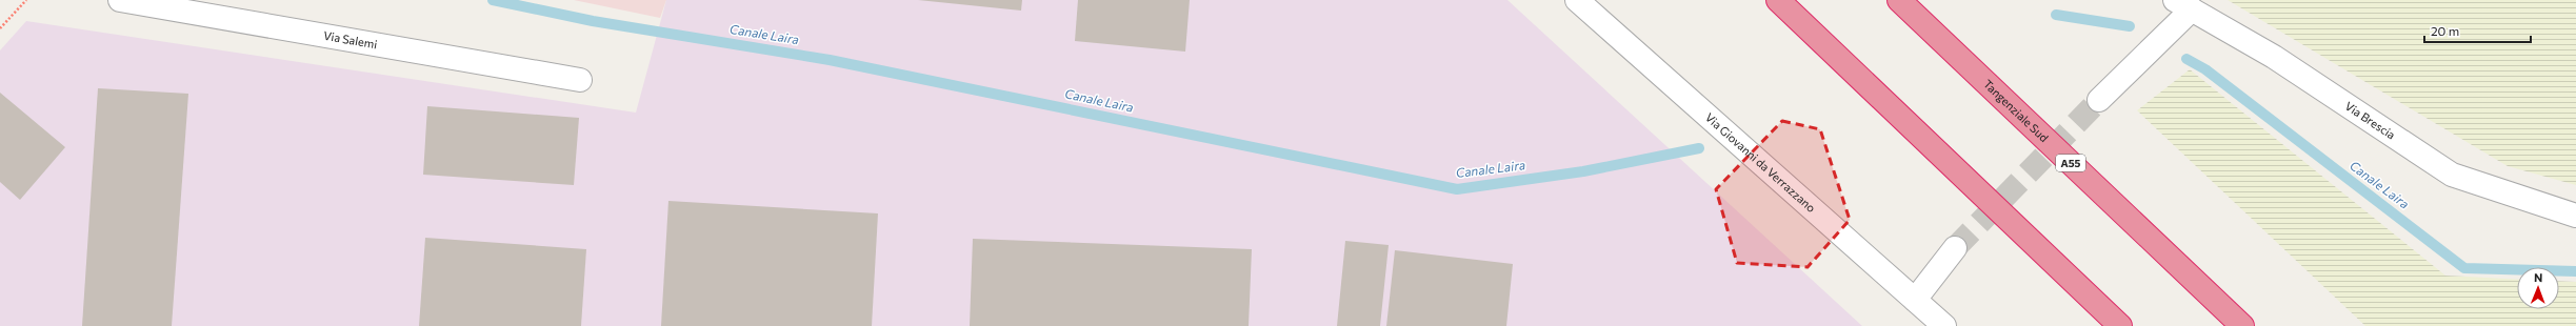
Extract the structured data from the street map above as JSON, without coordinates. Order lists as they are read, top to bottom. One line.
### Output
{"streets":{"highway":["Tangenziale Sud","A55"],"street":["Via Salemi","Via Brescia","Via Giovanni da Verrazzano"]},"water":["Canale Laira"],"scale_bar":"20 m","north":"top"}
